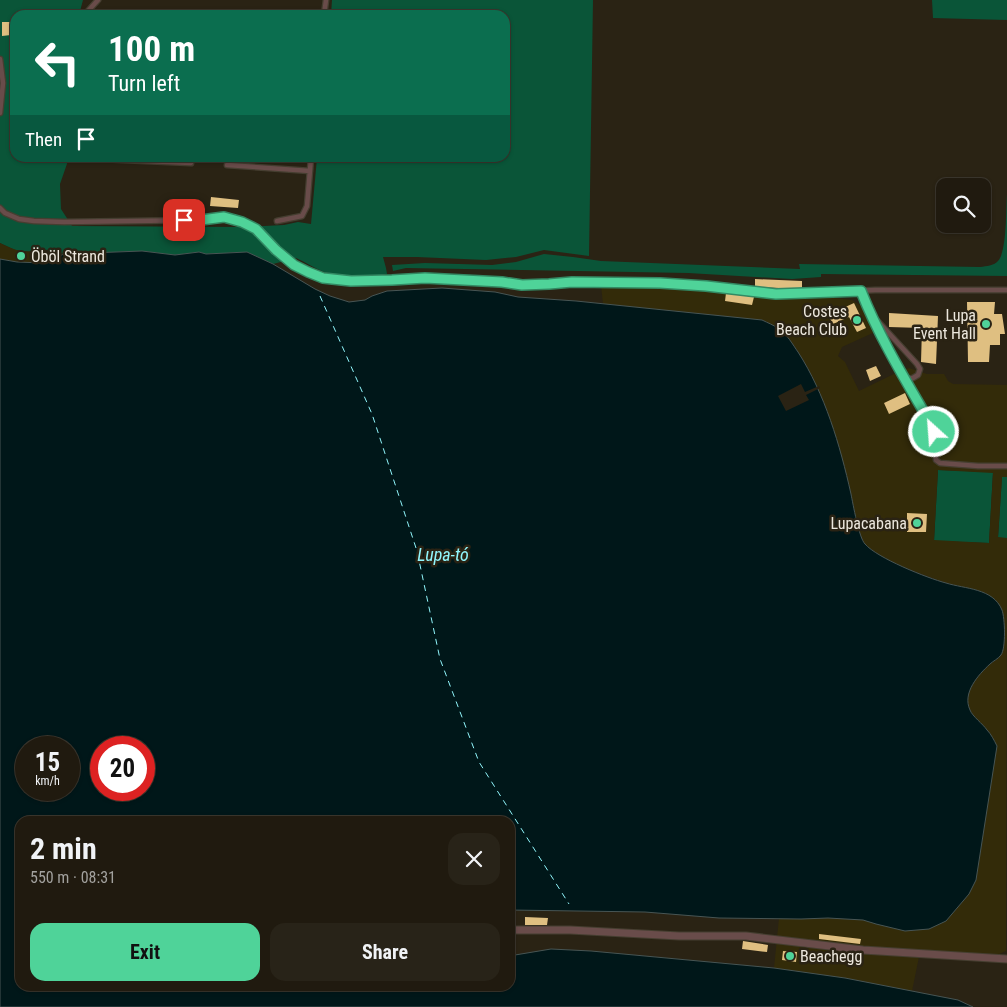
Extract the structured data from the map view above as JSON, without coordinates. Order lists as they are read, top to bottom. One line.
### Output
{"water":["Lupa-tó"],"places":["Öböl Strand","Costes Beach Club","Lupa Event Hall","Lupacabana","Beachegg"],"page":{"turn":["100 m","Turn left"],"then":"Then","speed":"15 km/h","limit":"20","heading":["2 min","550 m · 08:31"],"buttons":["Exit","Share"]}}
